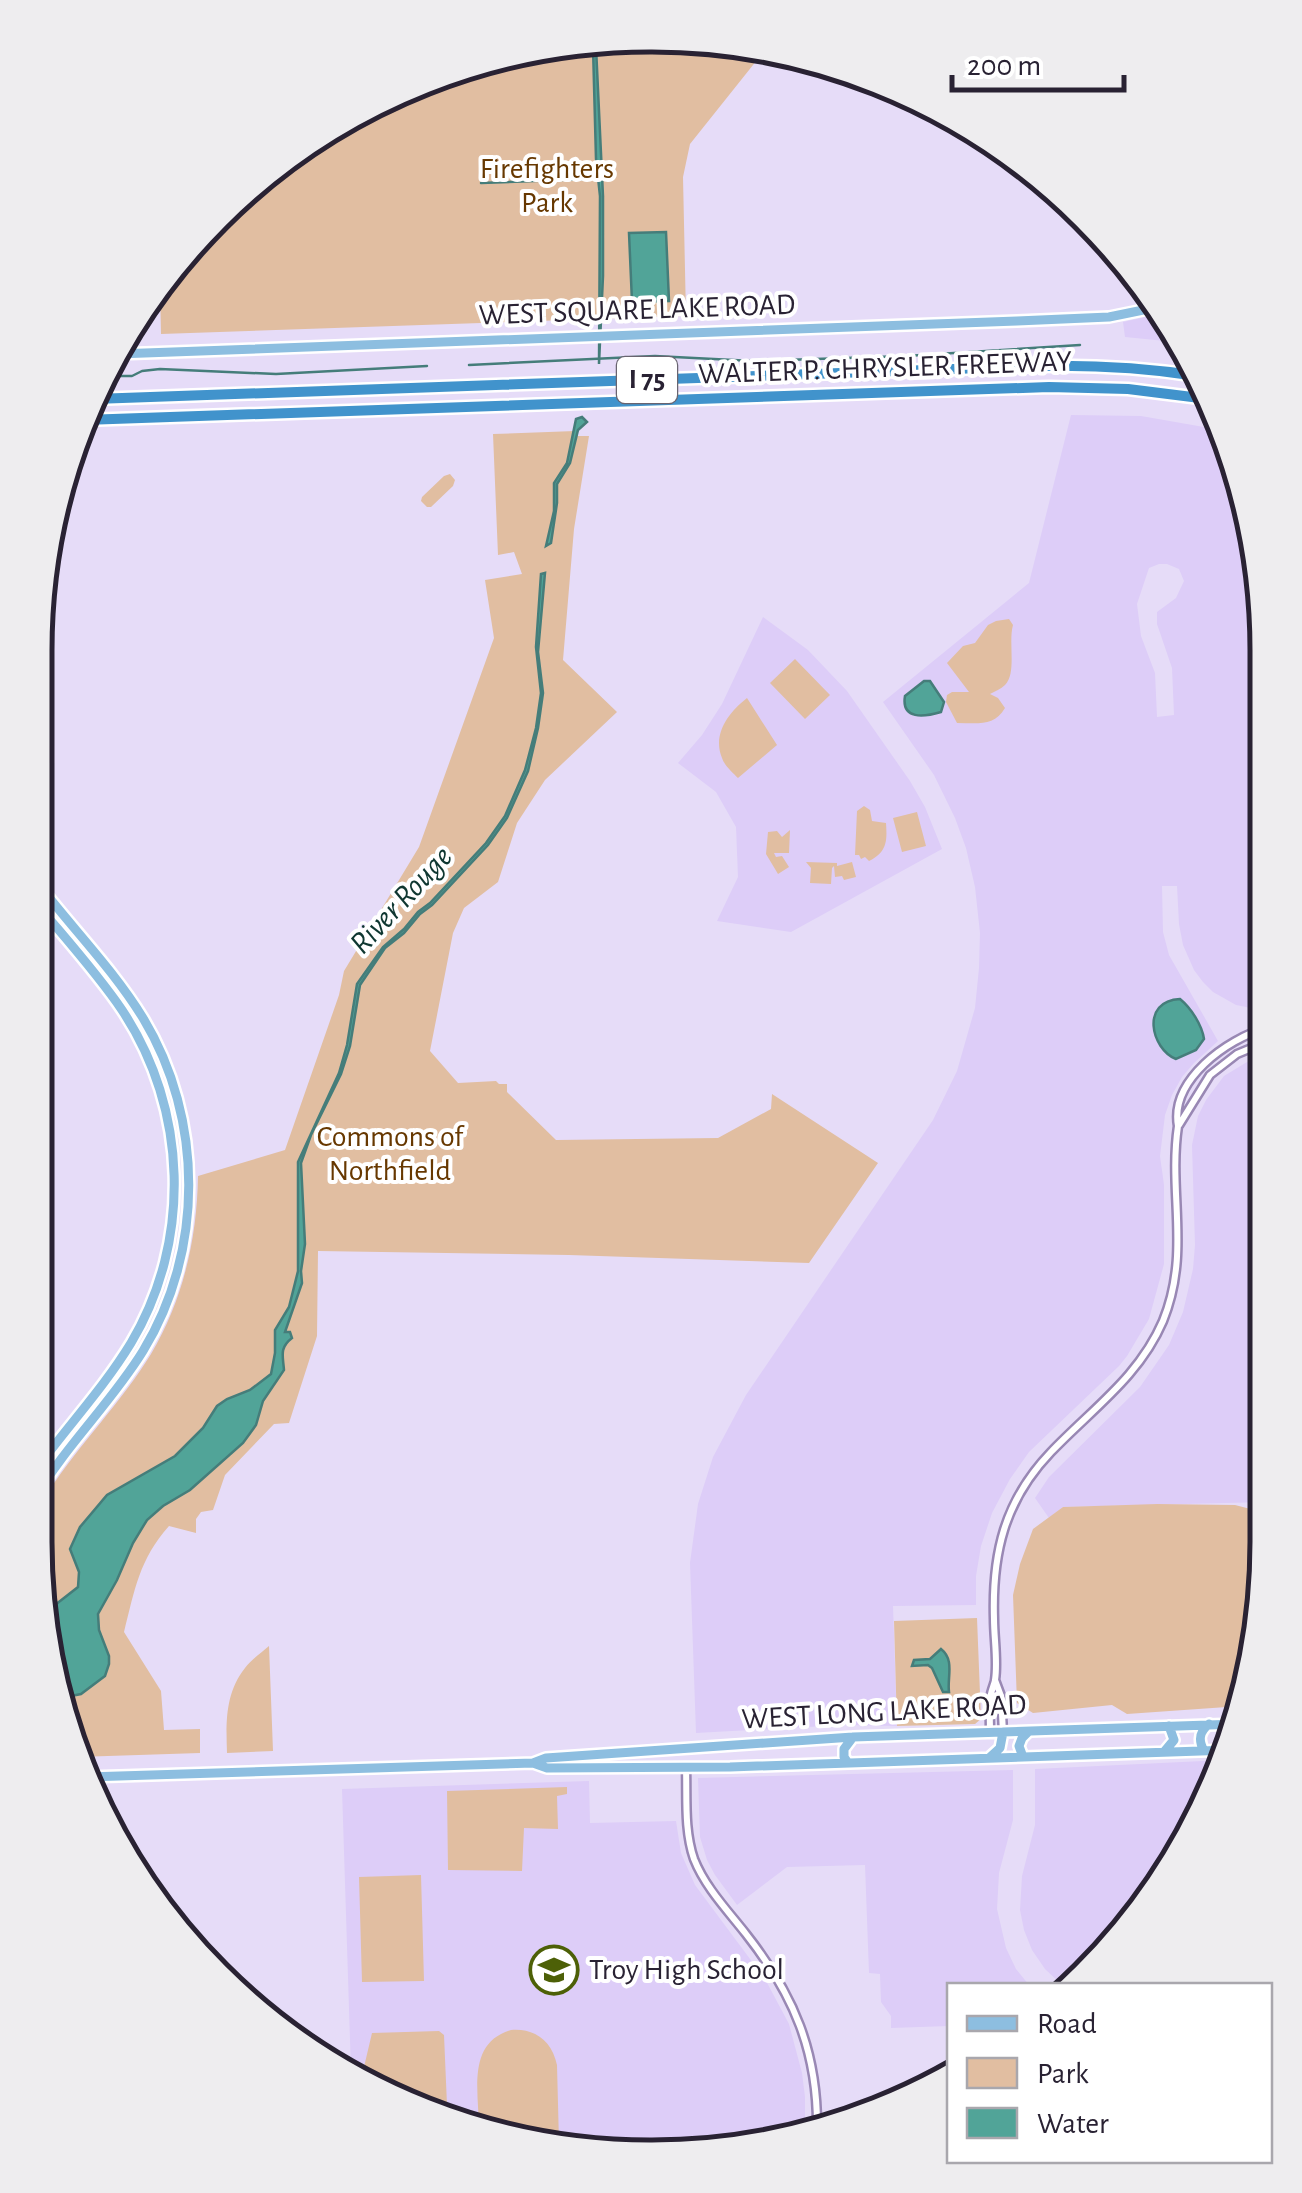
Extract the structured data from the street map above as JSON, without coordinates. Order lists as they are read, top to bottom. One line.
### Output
{"streets":{"highway":["WALTER P. CHRYSLER FREEWAY","I 75"],"main road":["WEST SQUARE LAKE ROAD","WEST LONG LAKE ROAD"]},"water":["River Rouge"],"parks":["Firefighters Park","Commons of Northfield"],"places":{"school or university":["Troy High School"]},"legend":["Road","Park","Water"],"scale_bar":"200 m"}
